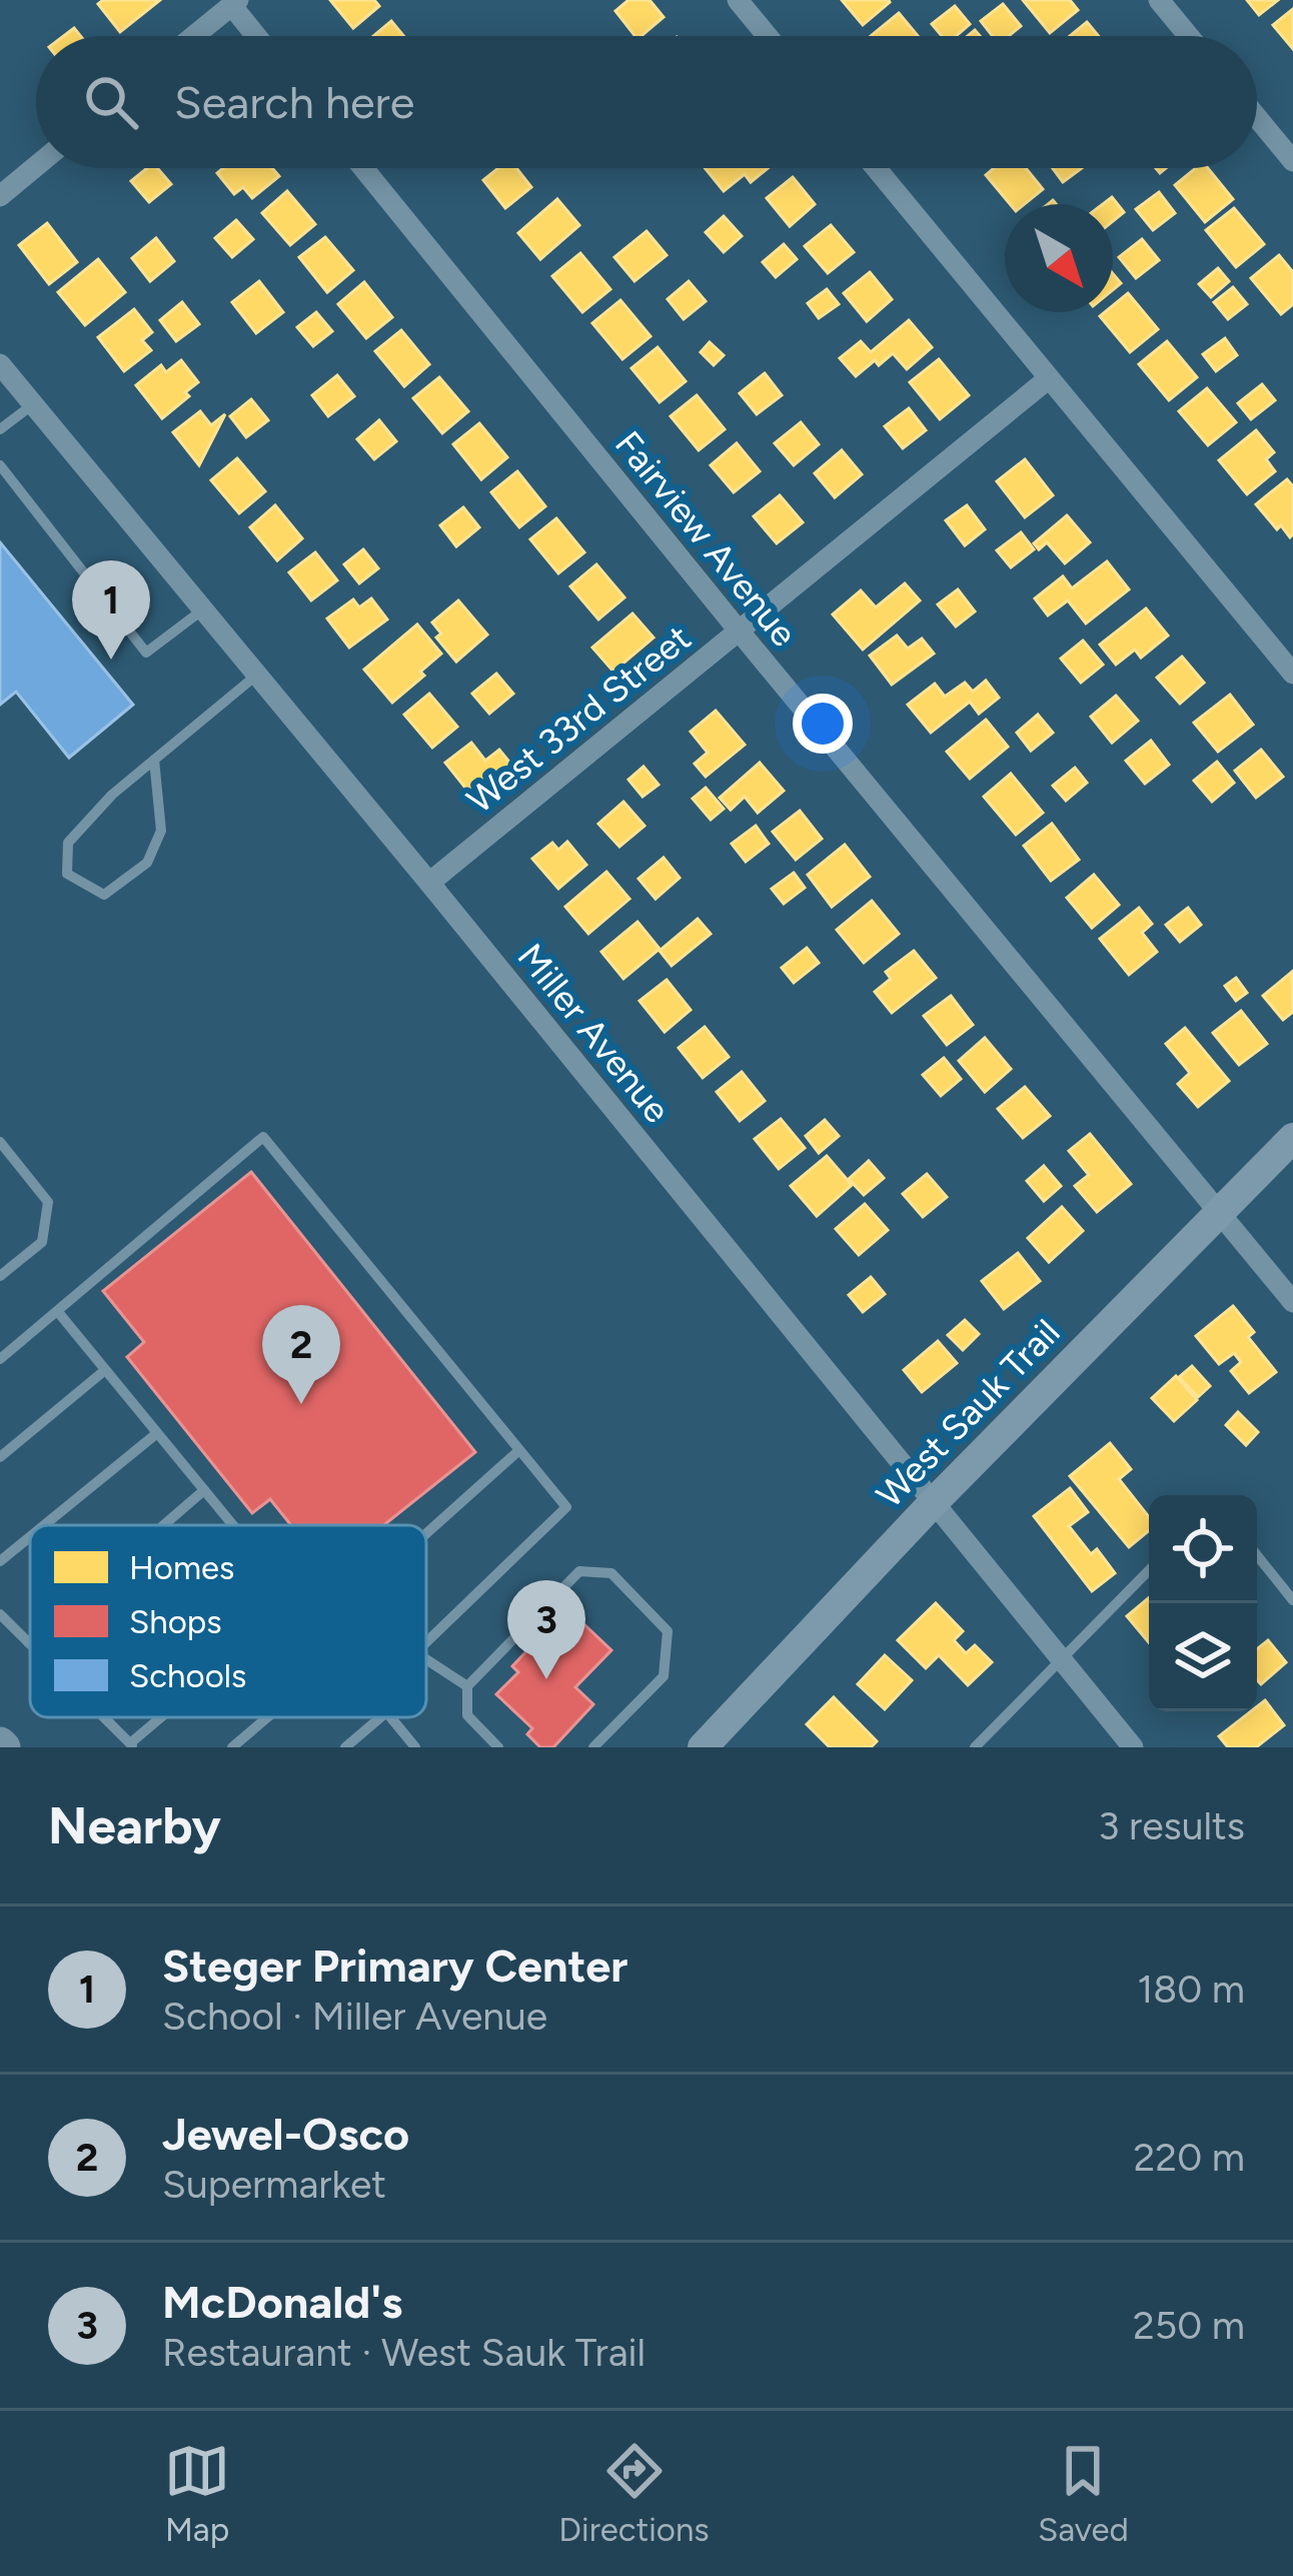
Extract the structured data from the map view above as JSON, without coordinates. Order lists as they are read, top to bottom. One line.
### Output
{"streets":{"main road":["West Sauk Trail"],"street":["Fairview Avenue","West 33rd Street","Miller Avenue"]},"crossings":[["Fairview Avenue","West 33rd Street"],["Fairview Avenue","West Sauk Trail"],["West 33rd Street","Miller Avenue"],["Miller Avenue","West Sauk Trail"]],"legend":["Homes","Shops","Schools"],"north":"bottom right","page":{"search":"Search here","pins":["1","2","3"],"heading":["Nearby","3 results"],"list":[{"mark":"1","name":"Steger Primary Center","note":"School · Miller Avenue","value":"180 m"},{"mark":"2","name":"Jewel-Osco","note":"Supermarket","value":"220 m"},{"mark":"3","name":"McDonald's","note":"Restaurant · West Sauk Trail","value":"250 m"}],"nav":["Map","Directions","Saved"]}}
